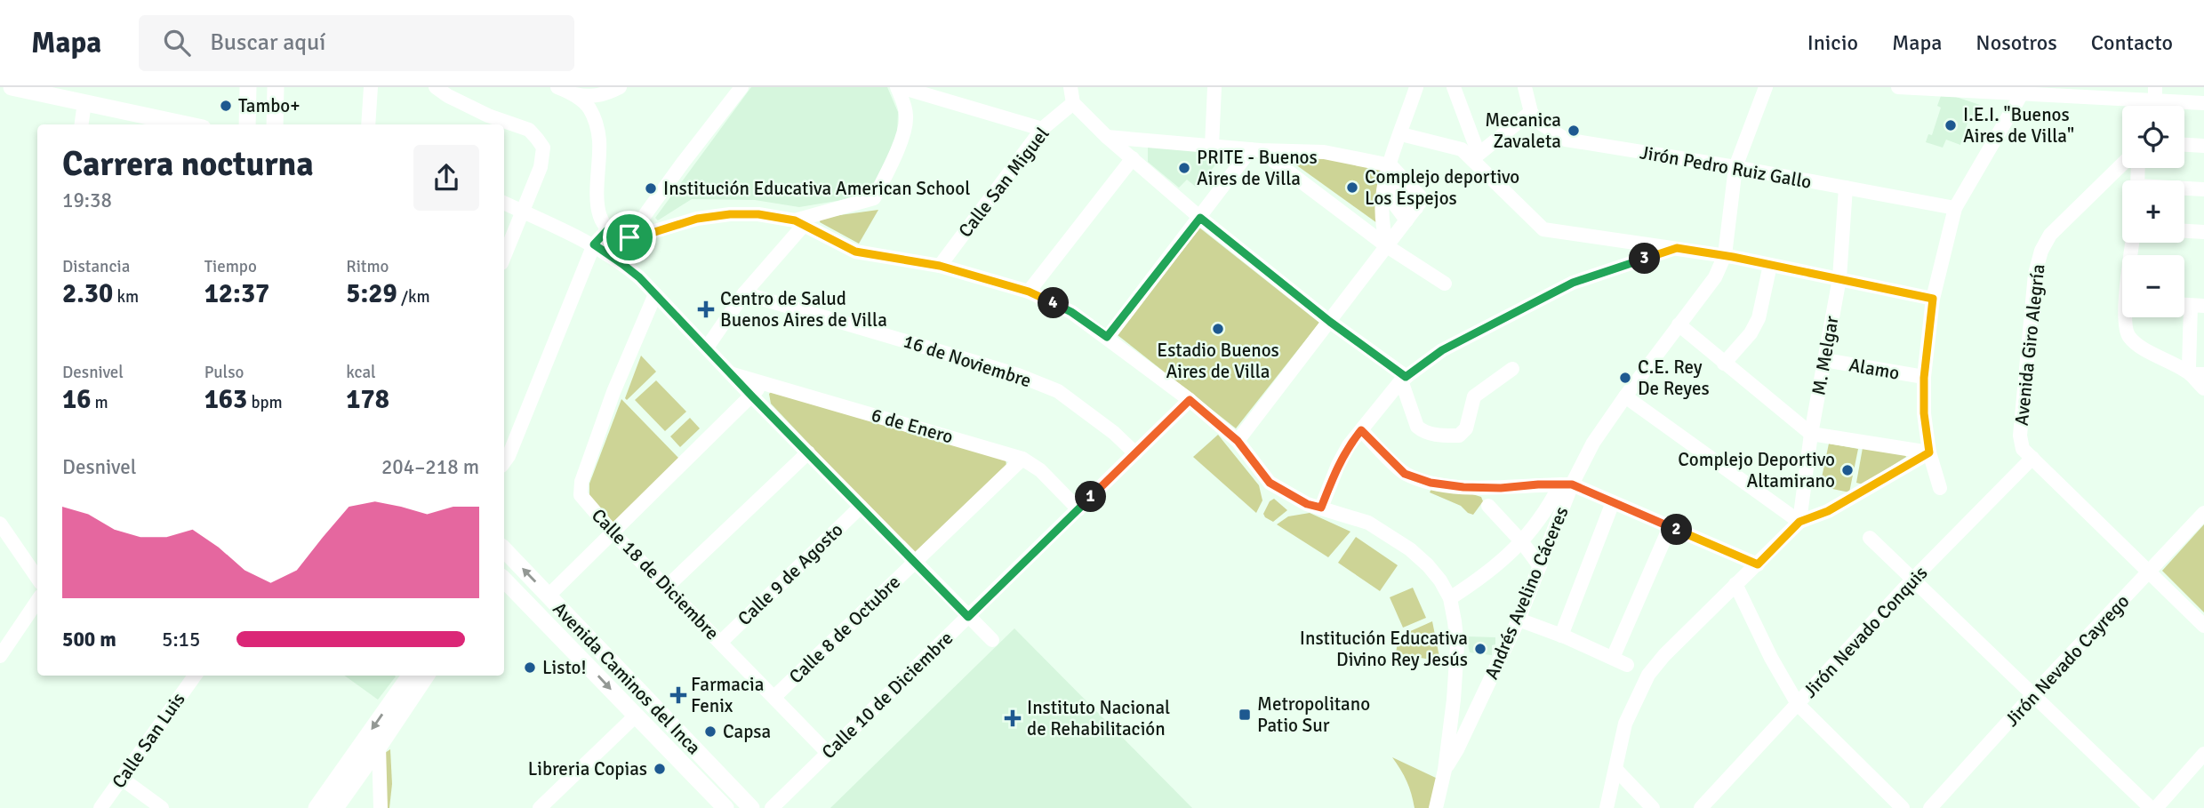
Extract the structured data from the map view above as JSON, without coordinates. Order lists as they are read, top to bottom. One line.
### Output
{"streets":{"main road":["Avenida Caminos del Inca"],"street":["Jirón Pedro Ruiz Gallo","Calle San Miguel","Avenida Giro Alegría","M. Melgar","16 de Noviembre","Alamo","6 de Enero","Calle 18 de Diciembre","Calle 9 de Agosto","Andrés Avelino Cáceres","Calle 8 de Octubre","Jirón Nevado Conquis","Jirón Nevado Cayrego","Calle 10 de Diciembre","Calle San Luis"]},"crossings":[["Jirón Pedro Ruiz Gallo","M. Melgar"],["Jirón Pedro Ruiz Gallo","Andrés Avelino Cáceres"],["Avenida Giro Alegría","Jirón Nevado Conquis"],["M. Melgar","Alamo"],["16 de Noviembre","Calle 10 de Diciembre"],["6 de Enero","Calle 8 de Octubre"],["6 de Enero","Calle 10 de Diciembre"],["Calle 18 de Diciembre","Calle 9 de Agosto"],["Calle 18 de Diciembre","Calle 8 de Octubre"],["Calle 18 de Diciembre","Calle 10 de Diciembre"]],"places":{"other":["Tambo+","I.E.I. \"Buenos Aires de Villa\"","Mecanica Zavaleta","PRITE - Buenos Aires de Villa","Complejo deportivo Los Espejos","Institución Educativa American School","Estadio Buenos Aires de Villa","C.E. Rey De Reyes","Complejo Deportivo Altamirano","Institución Educativa Divino Rey Jesús","Listo!","Capsa","Libreria Copias"],"health":["Centro de Salud Buenos Aires de Villa","Farmacia Fenix","Instituto Nacional de Rehabilitación"],"transit":["Metropolitano Patio Sur"]},"page":{"header":"Mapa","search":"Buscar aquí","nav":["Inicio","Mapa","Nosotros","Contacto"],"map_buttons":["+","−"],"heading":["Carrera nocturna","19:38"],"stats":[["Distancia","2.30 km"],["Tiempo","12:37"],["Ritmo","5:29 /km"],["Desnivel","16 m"],["Pulso","163 bpm"],["kcal","178"]],"pins":["3","4","1","2"],"chart":["Desnivel","204–218 m"],"list":[{"name":"500 m","note":"5:15"}]}}
